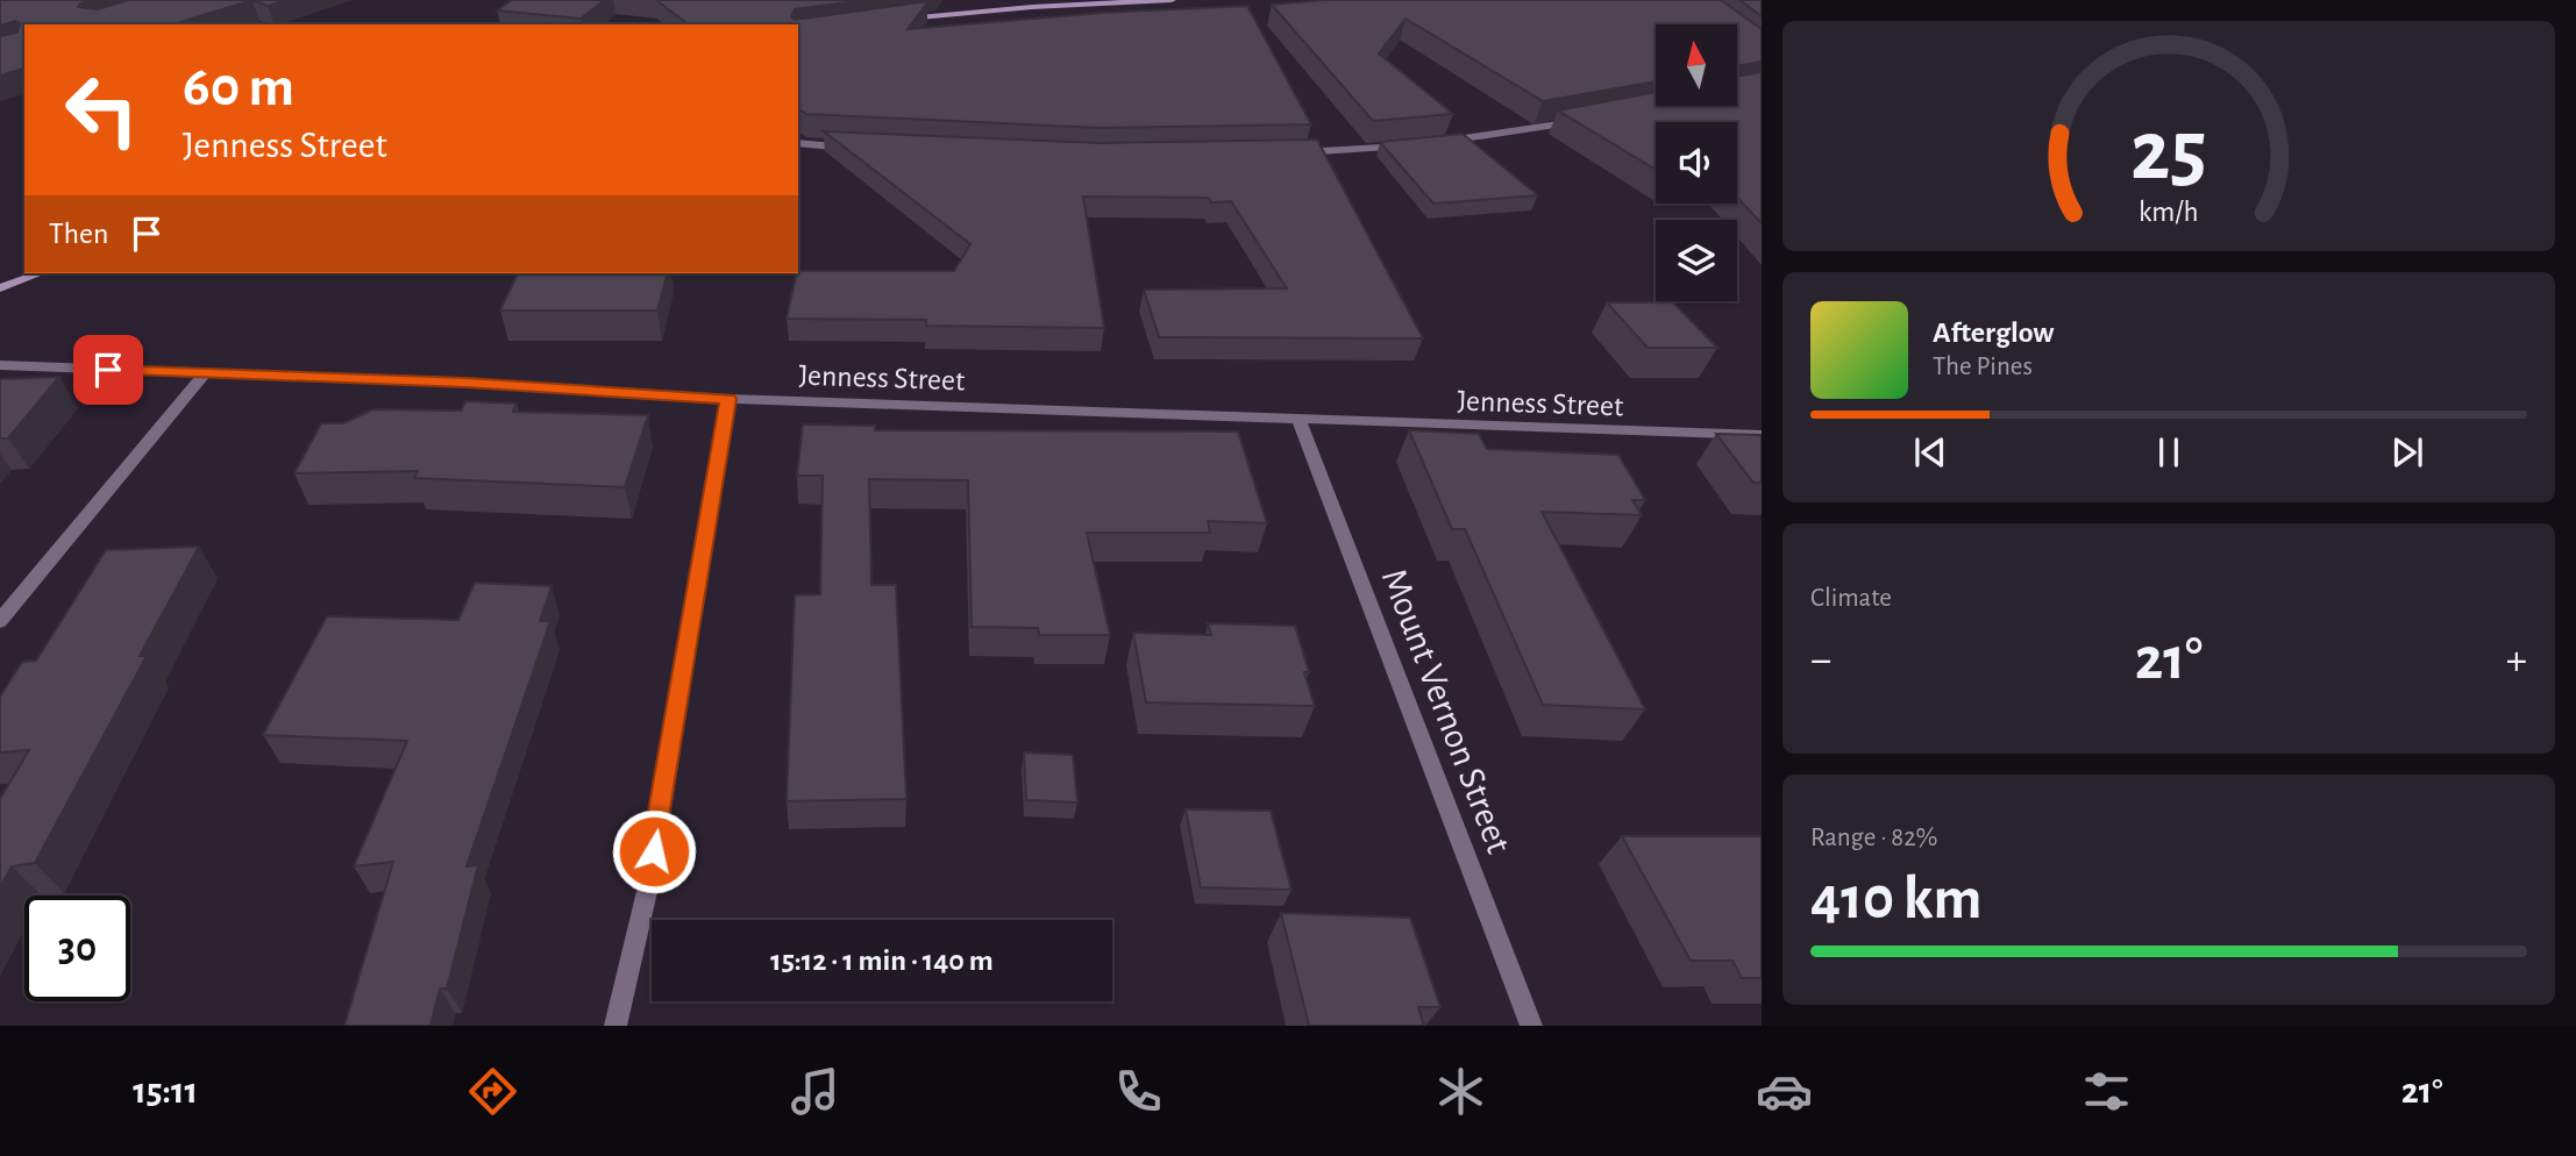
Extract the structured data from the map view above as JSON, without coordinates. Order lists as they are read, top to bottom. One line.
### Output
{"streets":{"street":["Jenness Street","Mount Vernon Street"]},"crossings":[["Jenness Street","Mount Vernon Street"]],"north":"top","page":{"turn":["60 m","Jenness Street"],"then":"Then","song":["Afterglow","The Pines"],"tile":["Climate",["Range · 82%","410 km"]],"heat":["−","21°","+"],"limit":"30","trip":"15:12 · 1 min · 140 m","tabs":["15:11","21°"],"gauge":["25","km/h"]}}
